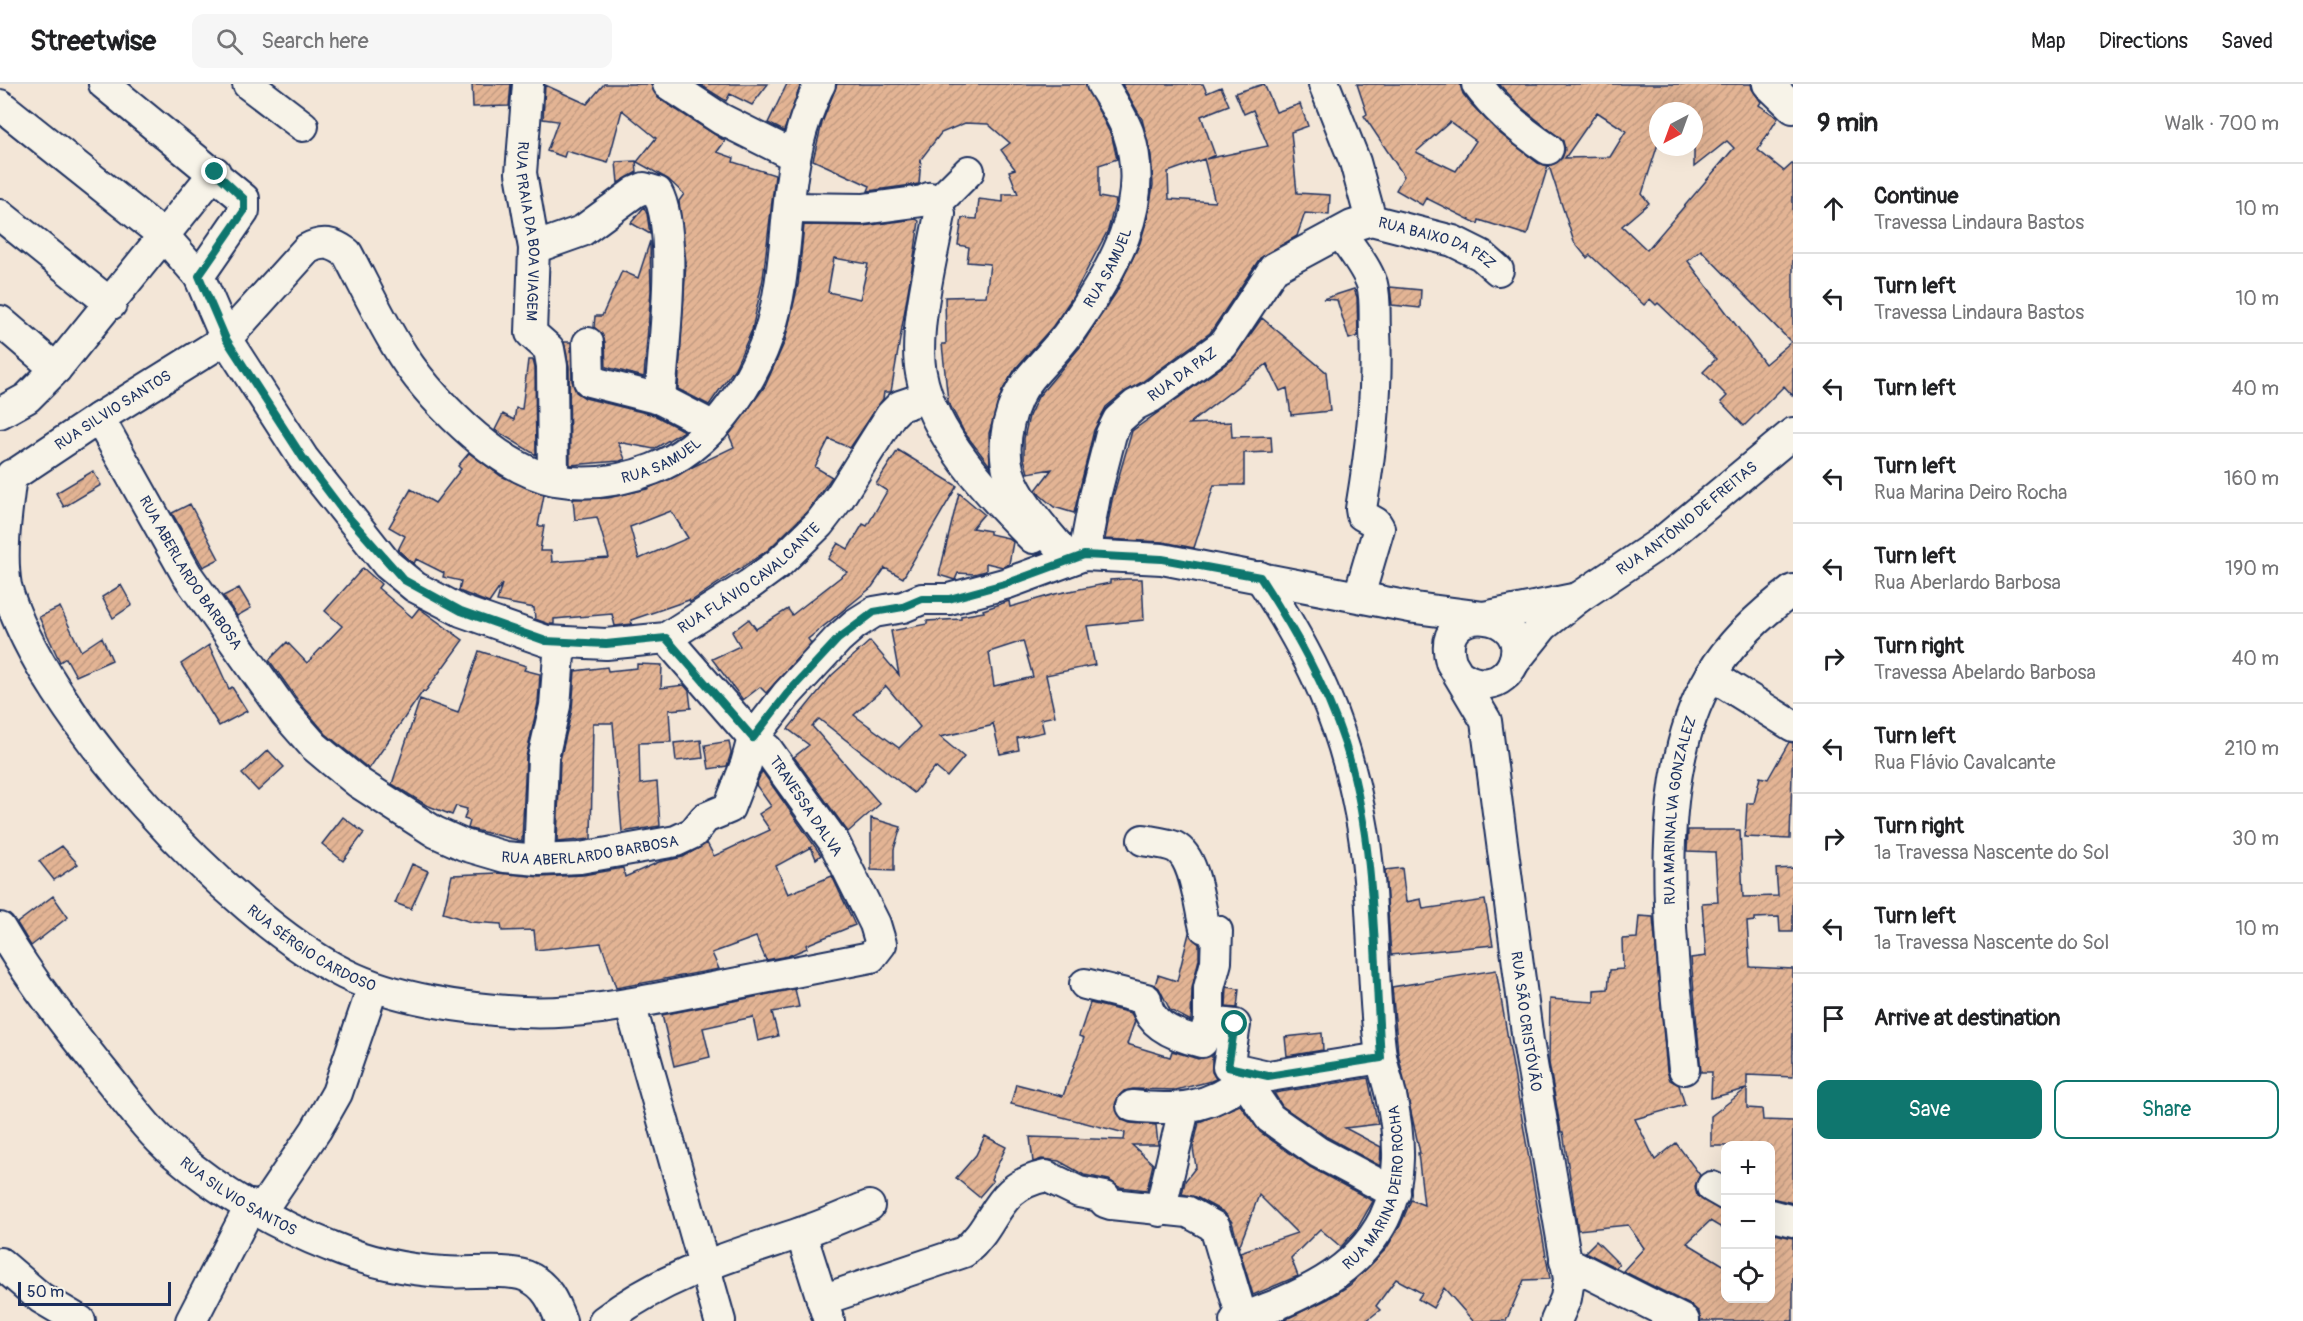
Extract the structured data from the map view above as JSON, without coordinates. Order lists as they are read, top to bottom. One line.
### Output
{"streets":{"street":["RUA PRAIA DA BOA VIAGEM","RUA BAIXO DA PEZ","RUA SAMUEL","RUA DA PAZ","RUA SILVIO SANTOS","RUA ANTÔNIO DE FREITAS","RUA ABERLARDO BARBOSA","RUA FLÁVIO CAVALCANTE","TRAVESSA DALVA","RUA MARINALVA GONZALEZ","RUA SÉRGIO CARDOSO","RUA SÃO CRISTÓVÃO","RUA MARINA DEIRO ROCHA"]},"crossings":[["RUA PRAIA DA BOA VIAGEM","RUA SAMUEL"],["RUA BAIXO DA PEZ","RUA DA PAZ"],["RUA SAMUEL","RUA DA PAZ"],["RUA SAMUEL","RUA SILVIO SANTOS"],["RUA SAMUEL","RUA ABERLARDO BARBOSA"],["RUA DA PAZ","RUA ABERLARDO BARBOSA"],["RUA SILVIO SANTOS","RUA ABERLARDO BARBOSA"],["RUA SILVIO SANTOS","RUA FLÁVIO CAVALCANTE"],["RUA SILVIO SANTOS","RUA SÉRGIO CARDOSO"],["RUA ANTÔNIO DE FREITAS","RUA ABERLARDO BARBOSA"],["RUA ANTÔNIO DE FREITAS","RUA SÃO CRISTÓVÃO"],["RUA ABERLARDO BARBOSA","TRAVESSA DALVA"],["RUA ABERLARDO BARBOSA","RUA SÃO CRISTÓVÃO"],["RUA ABERLARDO BARBOSA","RUA MARINA DEIRO ROCHA"],["RUA FLÁVIO CAVALCANTE","TRAVESSA DALVA"],["TRAVESSA DALVA","RUA SÉRGIO CARDOSO"]],"scale_bar":"50 m","north":"bottom left","page":{"header":"Streetwise","search":"Search here","nav":["Map","Directions","Saved"],"heading":["9 min","Walk · 700 m"],"list":[["Continue","Travessa Lindaura Bastos","10 m"],["Turn left","Travessa Lindaura Bastos","10 m"],["Turn left","40 m"],["Turn left","Rua Marina Deiro Rocha","160 m"],["Turn left","Rua Aberlardo Barbosa","190 m"],["Turn right","Travessa Abelardo Barbosa","40 m"],["Turn left","Rua Flávio Cavalcante","210 m"],["Turn right","1ª Travessa Nascente do Sol","30 m"],["Turn left","1ª Travessa Nascente do Sol","10 m"],"Arrive at destination"],"buttons":["Save","Share"],"map_buttons":["+","−"],"scale":"50 m"}}
